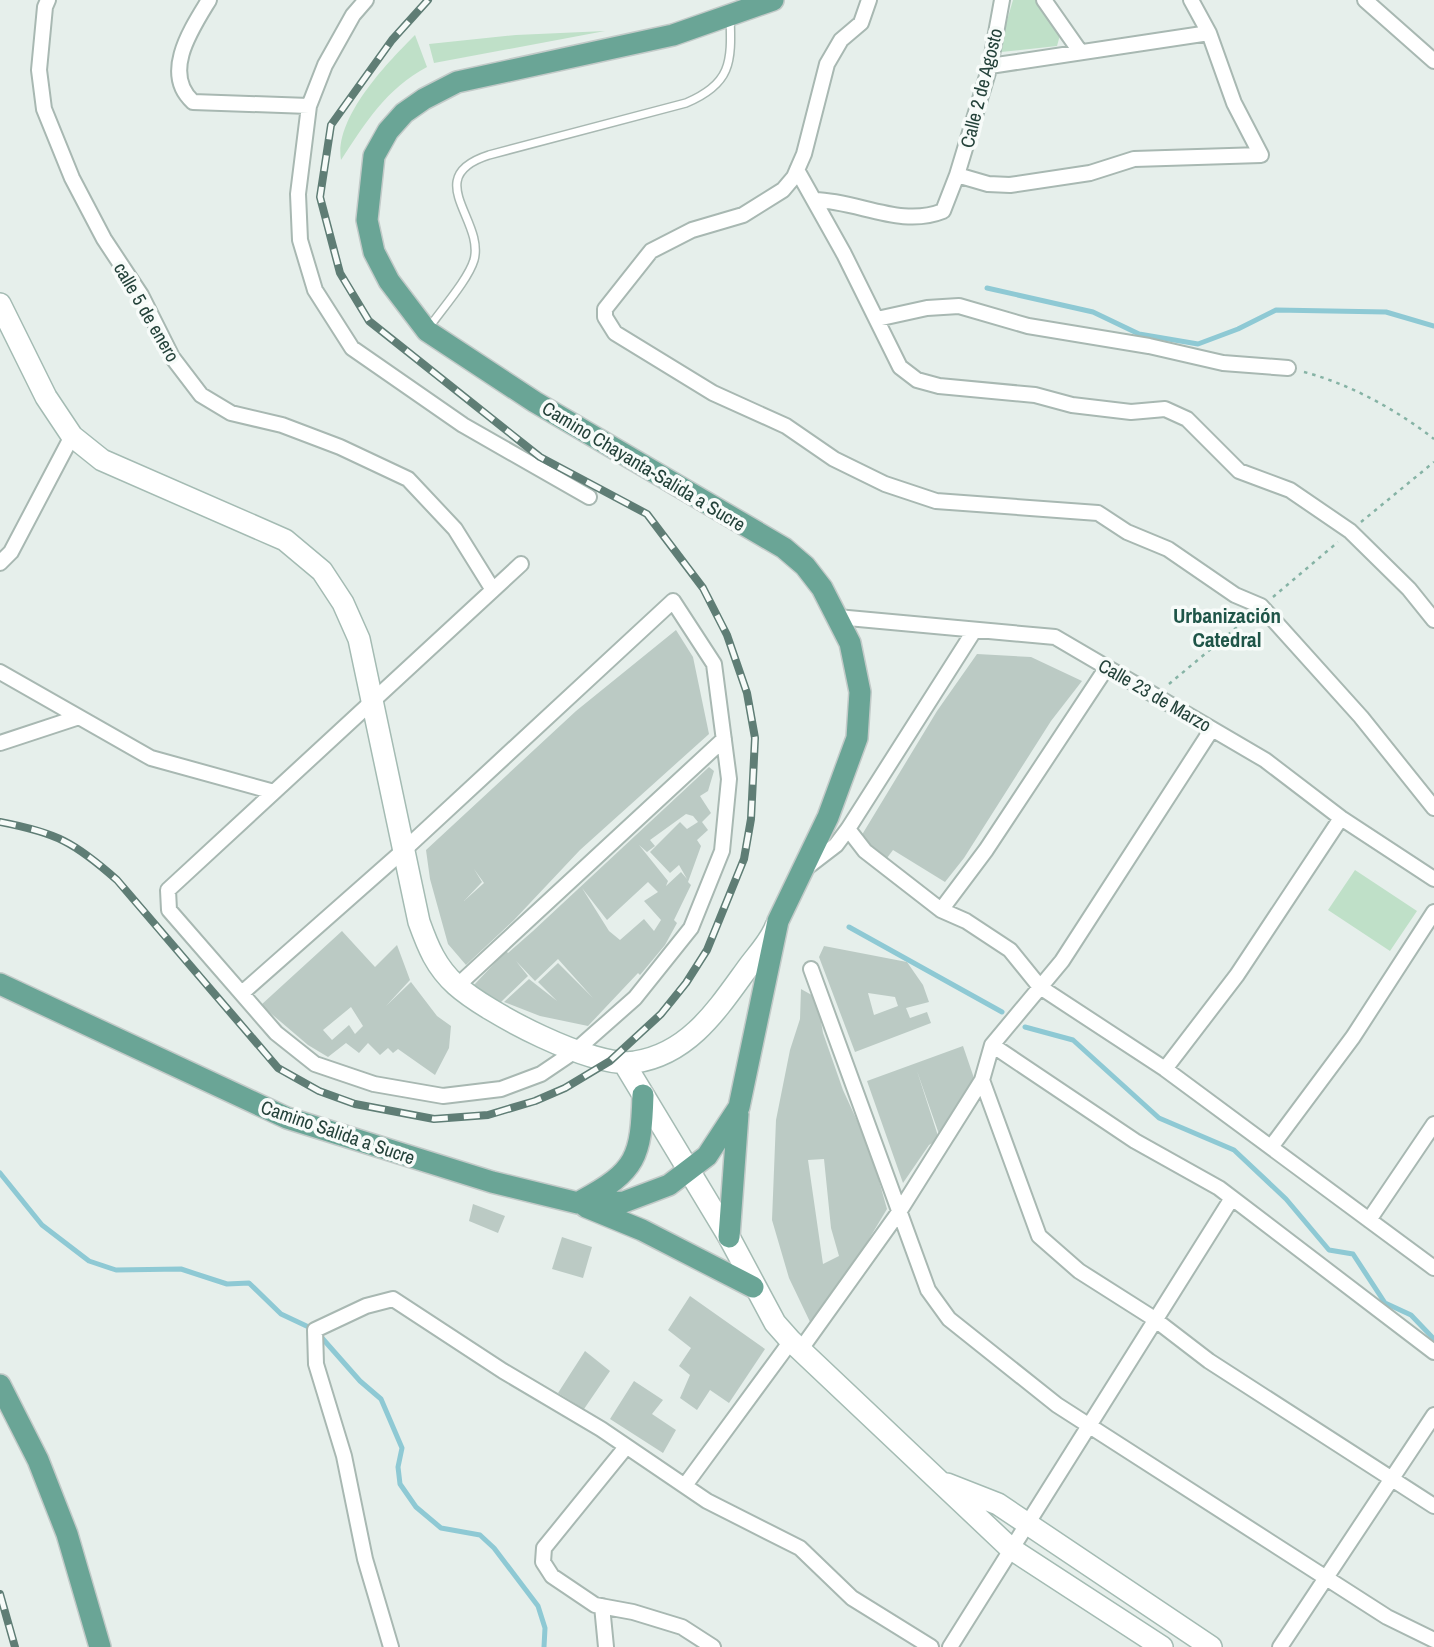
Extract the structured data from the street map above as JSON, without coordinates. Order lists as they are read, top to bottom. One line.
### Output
{"streets":{"main road":["Camino Chayanta-Salida a Sucre","Camino Salida a Sucre"],"street":["Calle 2 de Agosto","calle 5 de enero","Calle 23 de Marzo"]},"crossings":[["Camino Chayanta-Salida a Sucre","Calle 23 de Marzo"],["Camino Chayanta-Salida a Sucre","Camino Salida a Sucre"]],"districts":["Urbanización Catedral"]}
